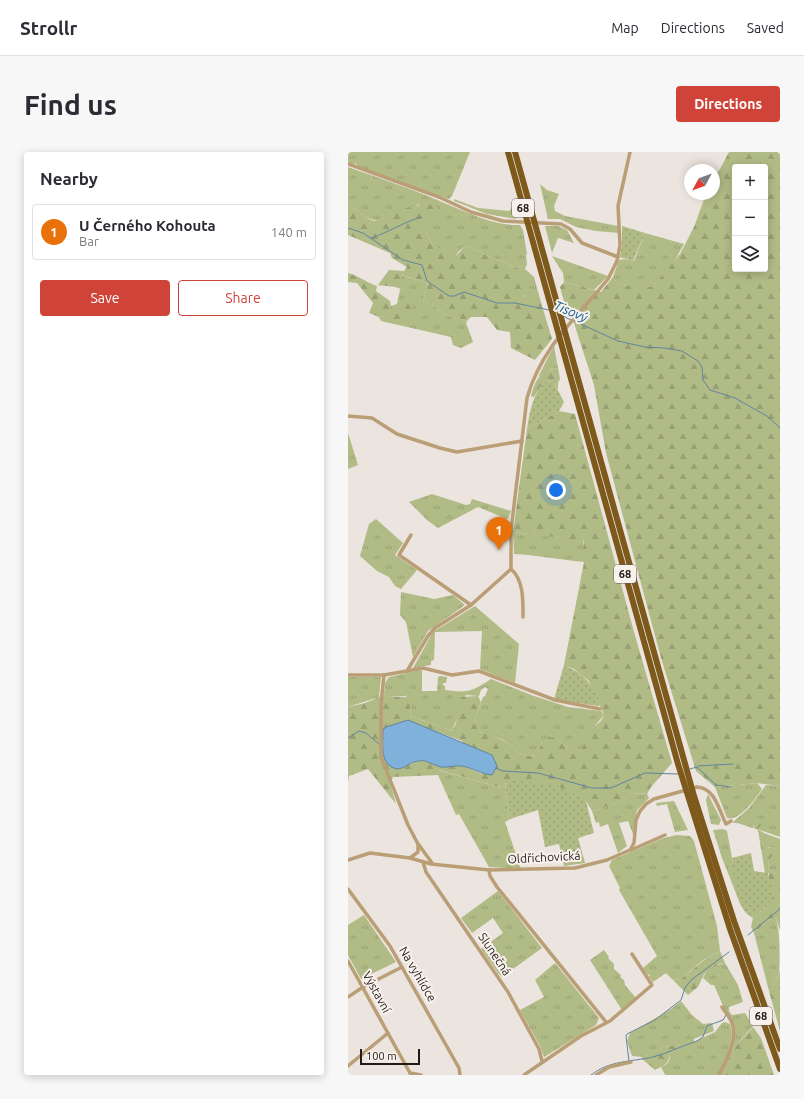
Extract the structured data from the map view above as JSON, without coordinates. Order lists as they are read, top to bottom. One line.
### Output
{"streets":{"highway":["68"],"street":["Oldřichovická","Slunečná","Na vyhlídce","Výstavní"]},"crossings":[["Oldřichovická","Slunečná"]],"water":["Tisový"],"scale_bar":"100 m","north":"bottom left","page":{"header":"Strollr","nav":["Map","Directions","Saved"],"buttons":["Directions",["Save","Share"]],"title":"Find us","heading":"Nearby","map_buttons":["+","−"],"list":[{"mark":"1","name":"U Černého Kohouta","note":"Bar","value":"140 m"}],"pins":"1","scale":"100 m"}}
